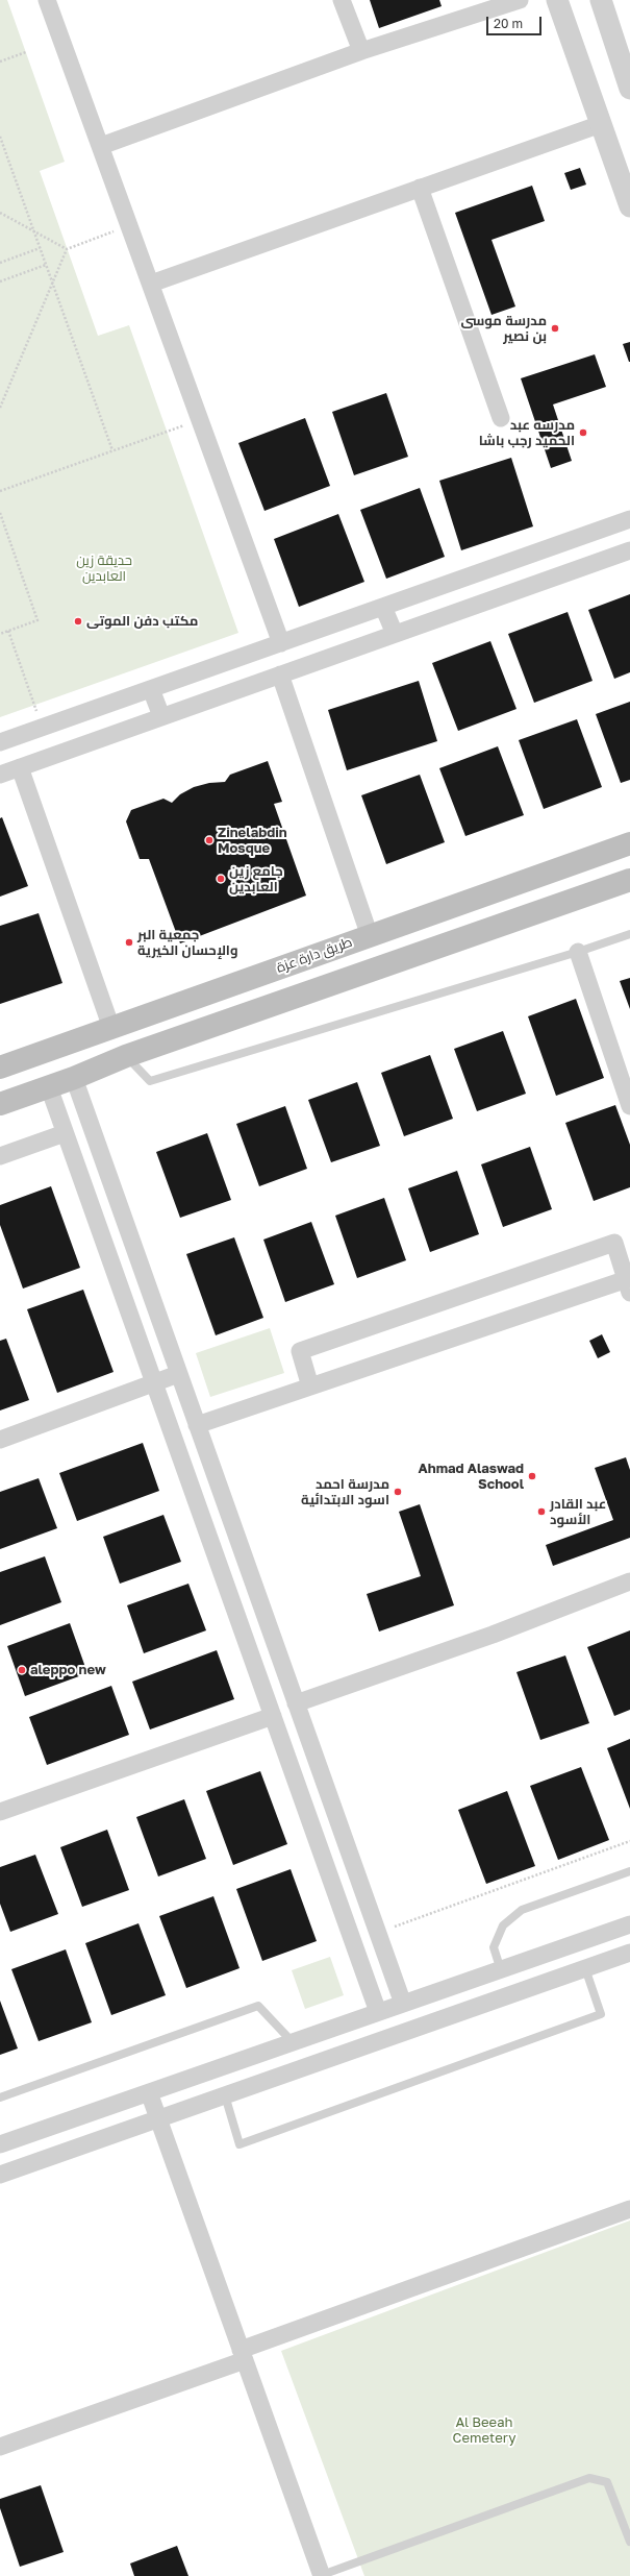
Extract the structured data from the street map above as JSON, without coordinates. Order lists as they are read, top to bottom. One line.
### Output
{"streets":{"main road":["طريق دارة عزة"]},"parks":["حديقة زين العابدين","Al Beeah Cemetery"],"places":["مدرسة موسى بن نصير","مدرسه عبد الحميد رجب باشا","مكتب دفن الموتى","Zinelabdin Mosque","جامع زين العابدين","جمعية البر والإحسان الخيرية","Ahmad Alaswad School","مدرسة احمد اسود الابتدائية","عبد القادر الأسود","aleppo new"],"scale_bar":"20 m"}
